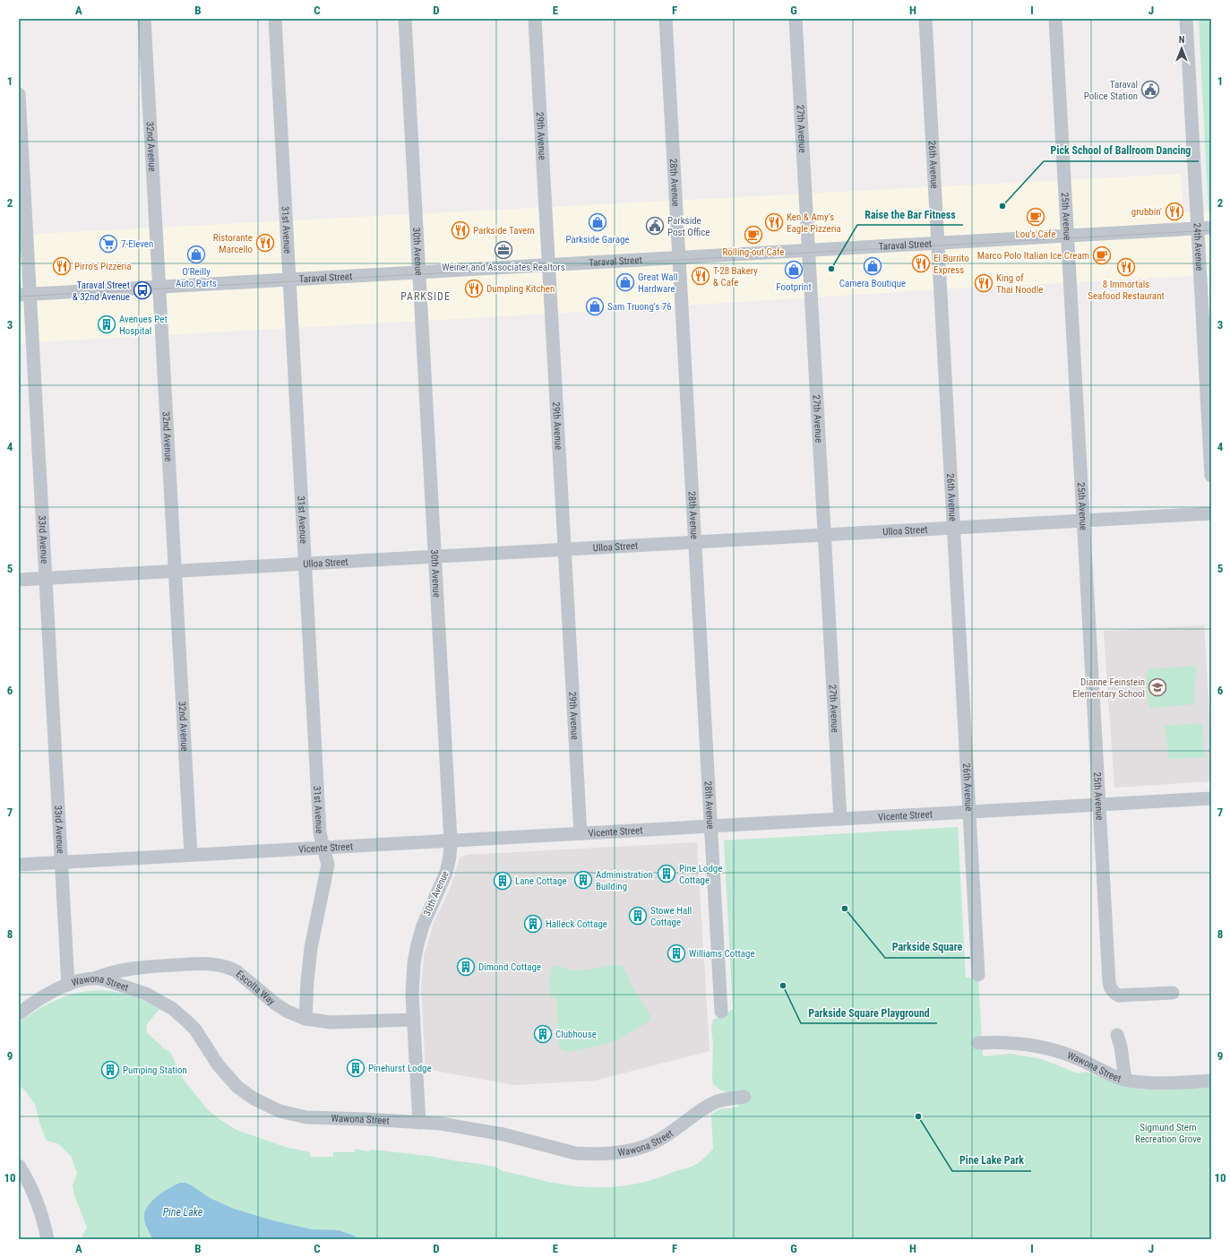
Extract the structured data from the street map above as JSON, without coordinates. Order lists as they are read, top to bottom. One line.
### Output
{"streets":{"street":["27th Avenue","29th Avenue","32nd Avenue","26th Avenue","28th Avenue","25th Avenue","31st Avenue","Taraval Street","24th Avenue","30th Avenue","Ulloa Street","33rd Avenue","Vicente Street","Wawona Street","Escolta Way"]},"crossings":[["27th Avenue","Taraval Street"],["27th Avenue","Ulloa Street"],["27th Avenue","Vicente Street"],["29th Avenue","Taraval Street"],["29th Avenue","Ulloa Street"],["29th Avenue","Vicente Street"],["32nd Avenue","Taraval Street"],["32nd Avenue","Ulloa Street"],["32nd Avenue","Vicente Street"],["26th Avenue","Taraval Street"],["26th Avenue","Ulloa Street"],["26th Avenue","Vicente Street"],["28th Avenue","Taraval Street"],["28th Avenue","Ulloa Street"],["28th Avenue","Vicente Street"],["25th Avenue","Taraval Street"],["25th Avenue","Ulloa Street"],["25th Avenue","Vicente Street"],["31st Avenue","Taraval Street"],["31st Avenue","Ulloa Street"],["31st Avenue","Vicente Street"],["31st Avenue","Escolta Way"],["Taraval Street","24th Avenue"],["Taraval Street","30th Avenue"],["Taraval Street","33rd Avenue"],["30th Avenue","Ulloa Street"],["30th Avenue","Vicente Street"],["30th Avenue","Wawona Street"],["30th Avenue","Escolta Way"],["Ulloa Street","33rd Avenue"],["33rd Avenue","Vicente Street"],["33rd Avenue","Wawona Street"],["Wawona Street","Escolta Way"]],"districts":["PARKSIDE"],"water":["Pine Lake"],"parks":["Sigmund Stern Recreation Grove"],"places":{"public building":["Taraval Police Station","Parkside Post Office"],"other":["Pick School of Ballroom Dancing","Raise the Bar Fitness","Parkside Square","Parkside Square Playground","Pine Lake Park"],"restaurant":["grubbin'","Ken & Amy's Eagle Pizzeria","Parkside Tavern","Ristorante Marcello","El Burrito Express","Pirro's Pizzeria","8 Immortals Seafood Restaurant","T-28 Bakery & Cafe","King of Thai Noodle","Dumpling Kitchen"],"cafe":["Lou's Cafe","Rolling-out Cafe","Marco Polo Italian Ice Cream"],"shop":["Parkside Garage","O'Reilly Auto Parts","Camera Boutique","Footprint","Great Wall Hardware","Sam Truong's 76"],"supermarket":["7-Eleven"],"office":["Weiner and Associates Realtors"],"bus stop":["Taraval Street & 32nd Avenue"],"building":["Avenues Pet Hospital","Pine Lodge Cottage","Administration Building","Lane Cottage","Stowe Hall Cottage","Halleck Cottage","Williams Cottage","Dimond Cottage","Clubhouse","Pinehurst Lodge","Pumping Station"],"school or university":["Dianne Feinstein Elementary School"]},"north":"top","grid":{"columns":["A","B","C","D","E","F","G","H","I","J"],"rows":["1","2","3","4","5","6","7","8","9","10"]}}
